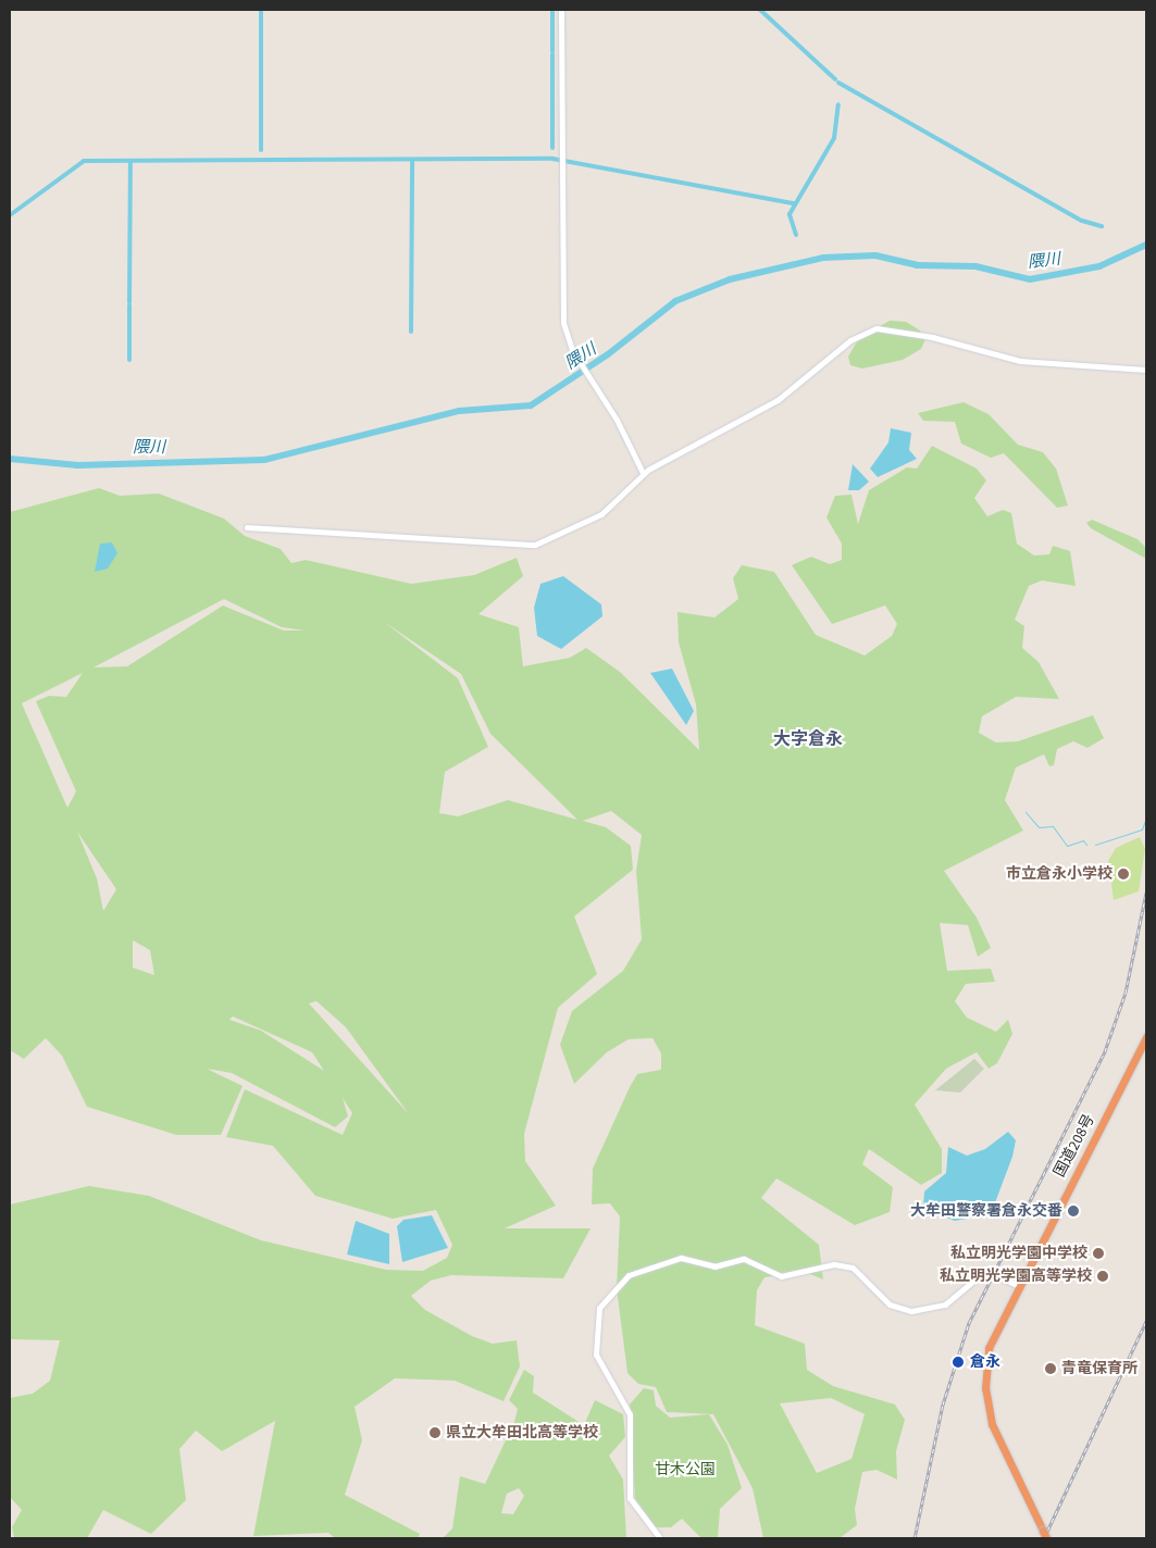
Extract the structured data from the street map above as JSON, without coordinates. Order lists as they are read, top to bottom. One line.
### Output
{"streets":{"highway":["国道208号"]},"districts":["大字倉永"],"water":["隈川"],"parks":["甘木公園"],"places":["市立倉永小学校","大牟田警察署倉永交番","私立明光学園中学校","私立明光学園高等学校","倉永","青竜保育所","県立大牟田北高等学校"]}
